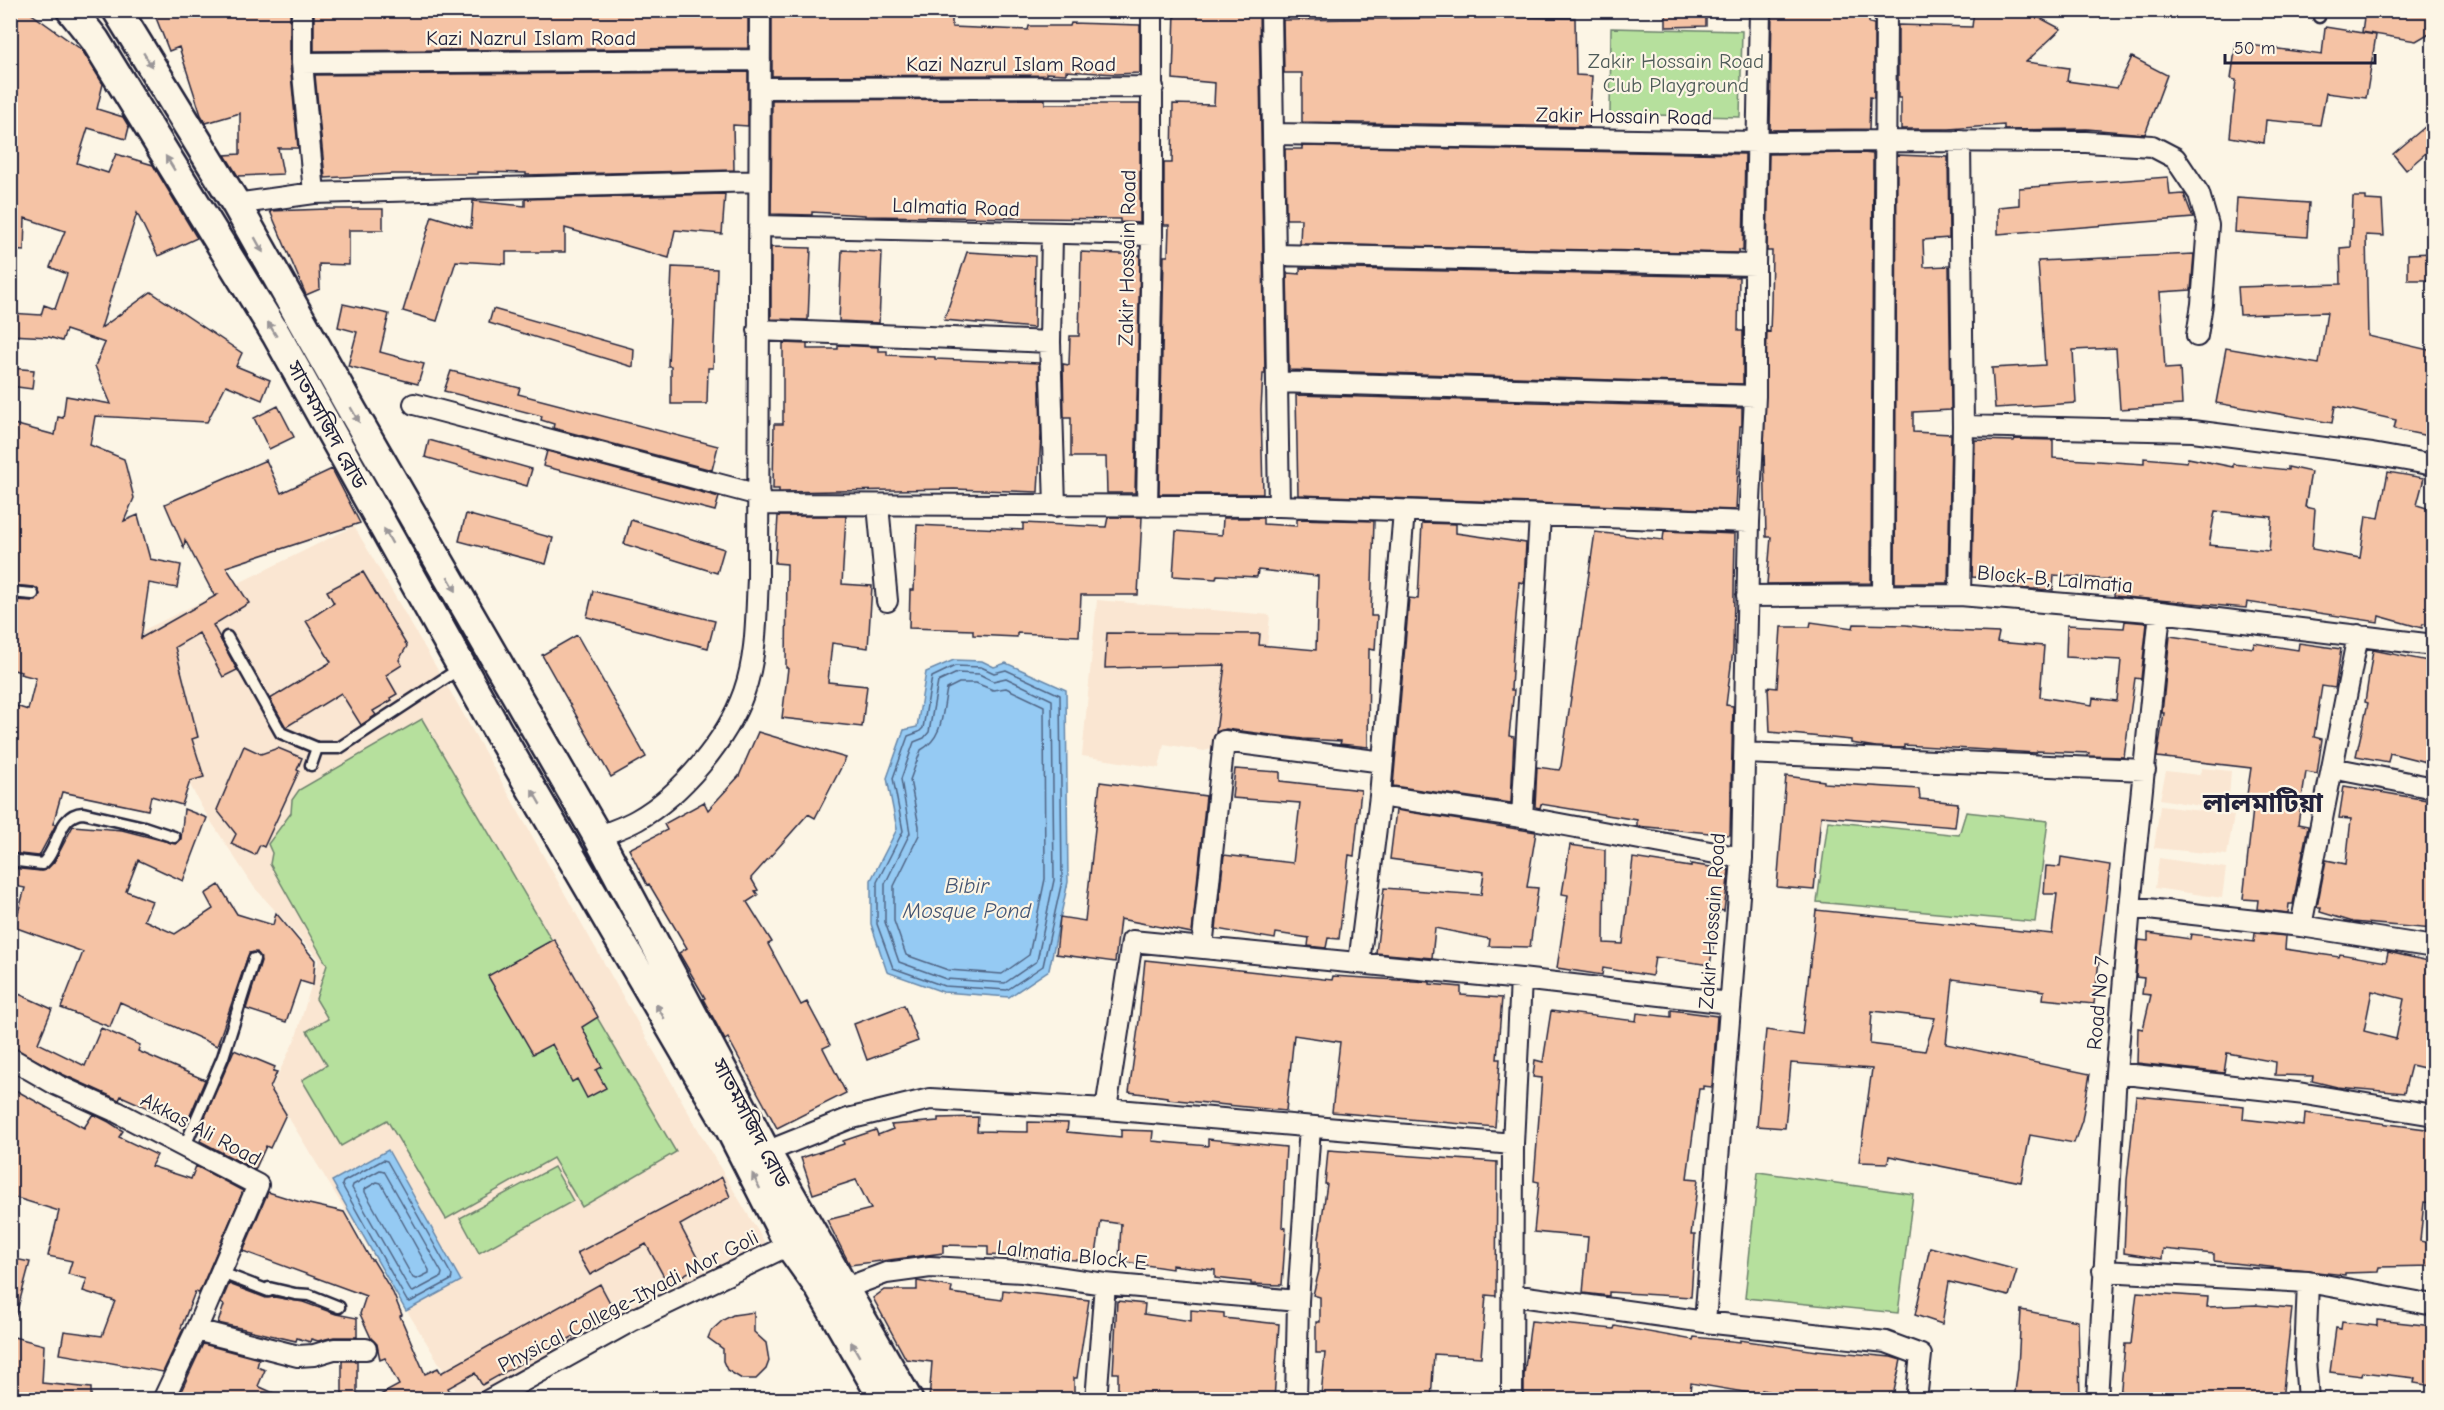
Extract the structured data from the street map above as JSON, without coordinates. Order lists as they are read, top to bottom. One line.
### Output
{"streets":{"main road":["সাতমসজিদ রোড"],"street":["Kazi Nazrul Islam Road","Zakir Hossain Road","Lalmatia Road","Block-B, Lalmatia","Road No 7","Akkas Ali Road","Lalmatia Block E","Physical College-Ityadi Mor Goli"]},"crossings":[["Kazi Nazrul Islam Road","Zakir Hossain Road"],["Zakir Hossain Road","Lalmatia Road"],["Zakir Hossain Road","Block-B, Lalmatia"],["সাতমসজিদ রোড","Lalmatia Block E"],["সাতমসজিদ রোড","Physical College-Ityadi Mor Goli"],["Block-B, Lalmatia","Road No 7"]],"districts":["লালমাটিয়া"],"water":["Bibir Mosque Pond"],"parks":["Zakir Hossain Road Club Playground"],"scale_bar":"50 m"}
